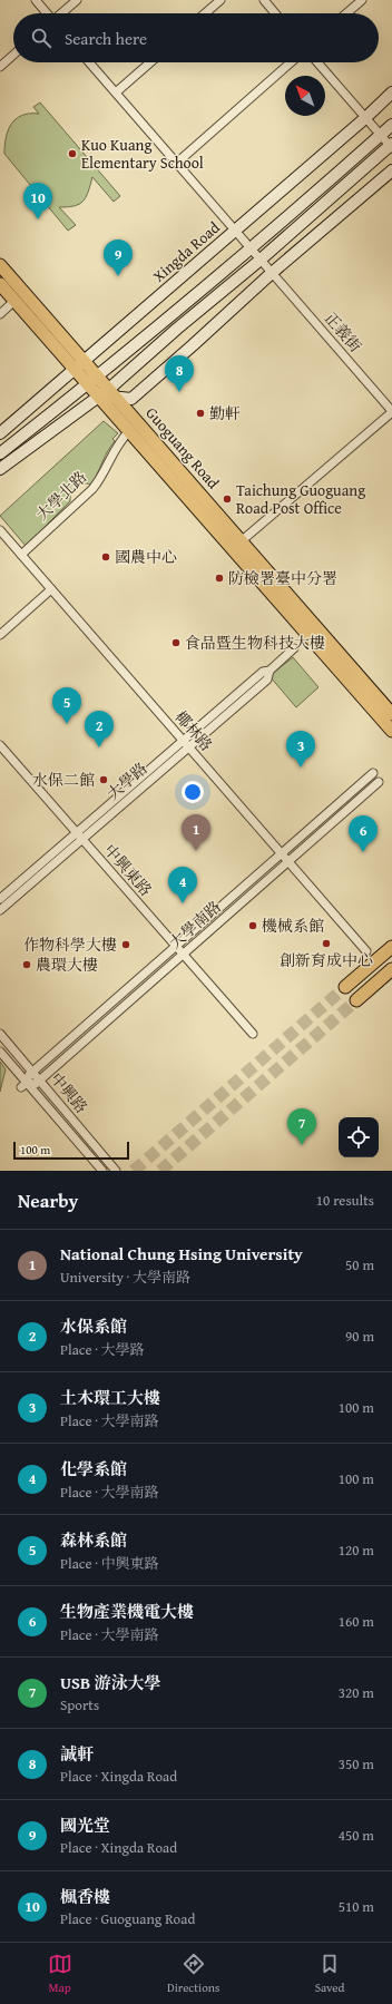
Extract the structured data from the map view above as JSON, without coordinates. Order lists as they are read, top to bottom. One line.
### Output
{"streets":{"main road":["Guoguang Road"],"street":["Xingda Road","正義街","大學北路","椰林路","大學路","中興東路","大學南路","中興路"]},"crossings":[["Xingda Road","正義街"],["Xingda Road","Guoguang Road"],["Guoguang Road","大學北路"],["大學北路","椰林路"],["椰林路","大學路"],["椰林路","大學南路"],["大學路","中興東路"],["中興東路","大學南路"],["大學南路","中興路"]],"places":["Kuo Kuang Elementary School","勤軒","Taichung Guoguang Road Post Office","國農中心","防檢署臺中分署","食品暨生物科技大樓","水保二館","機械系館","創新育成中心","作物科學大樓","農環大樓"],"scale_bar":"100 m","north":"top left","page":{"search":"Search here","pins":["10","9","8","5","2","3","1","6","4","7"],"scale":"100 m","heading":["Nearby","10 results"],"list":[{"mark":"1","name":"National Chung Hsing University","note":"University · 大學南路","value":"50 m"},{"mark":"2","name":"水保系館","note":"Place · 大學路","value":"90 m"},{"mark":"3","name":"土木環工大樓","note":"Place · 大學南路","value":"100 m"},{"mark":"4","name":"化學系館","note":"Place · 大學南路","value":"100 m"},{"mark":"5","name":"森林系館","note":"Place · 中興東路","value":"120 m"},{"mark":"6","name":"生物產業機電大樓","note":"Place · 大學南路","value":"160 m"},{"mark":"7","name":"USB 游泳大學","note":"Sports","value":"320 m"},{"mark":"8","name":"誠軒","note":"Place · Xingda Road","value":"350 m"},{"mark":"9","name":"國光堂","note":"Place · Xingda Road","value":"450 m"},{"mark":"10","name":"楓香樓","note":"Place · Guoguang Road","value":"510 m"}],"nav":["Map","Directions","Saved"]}}
